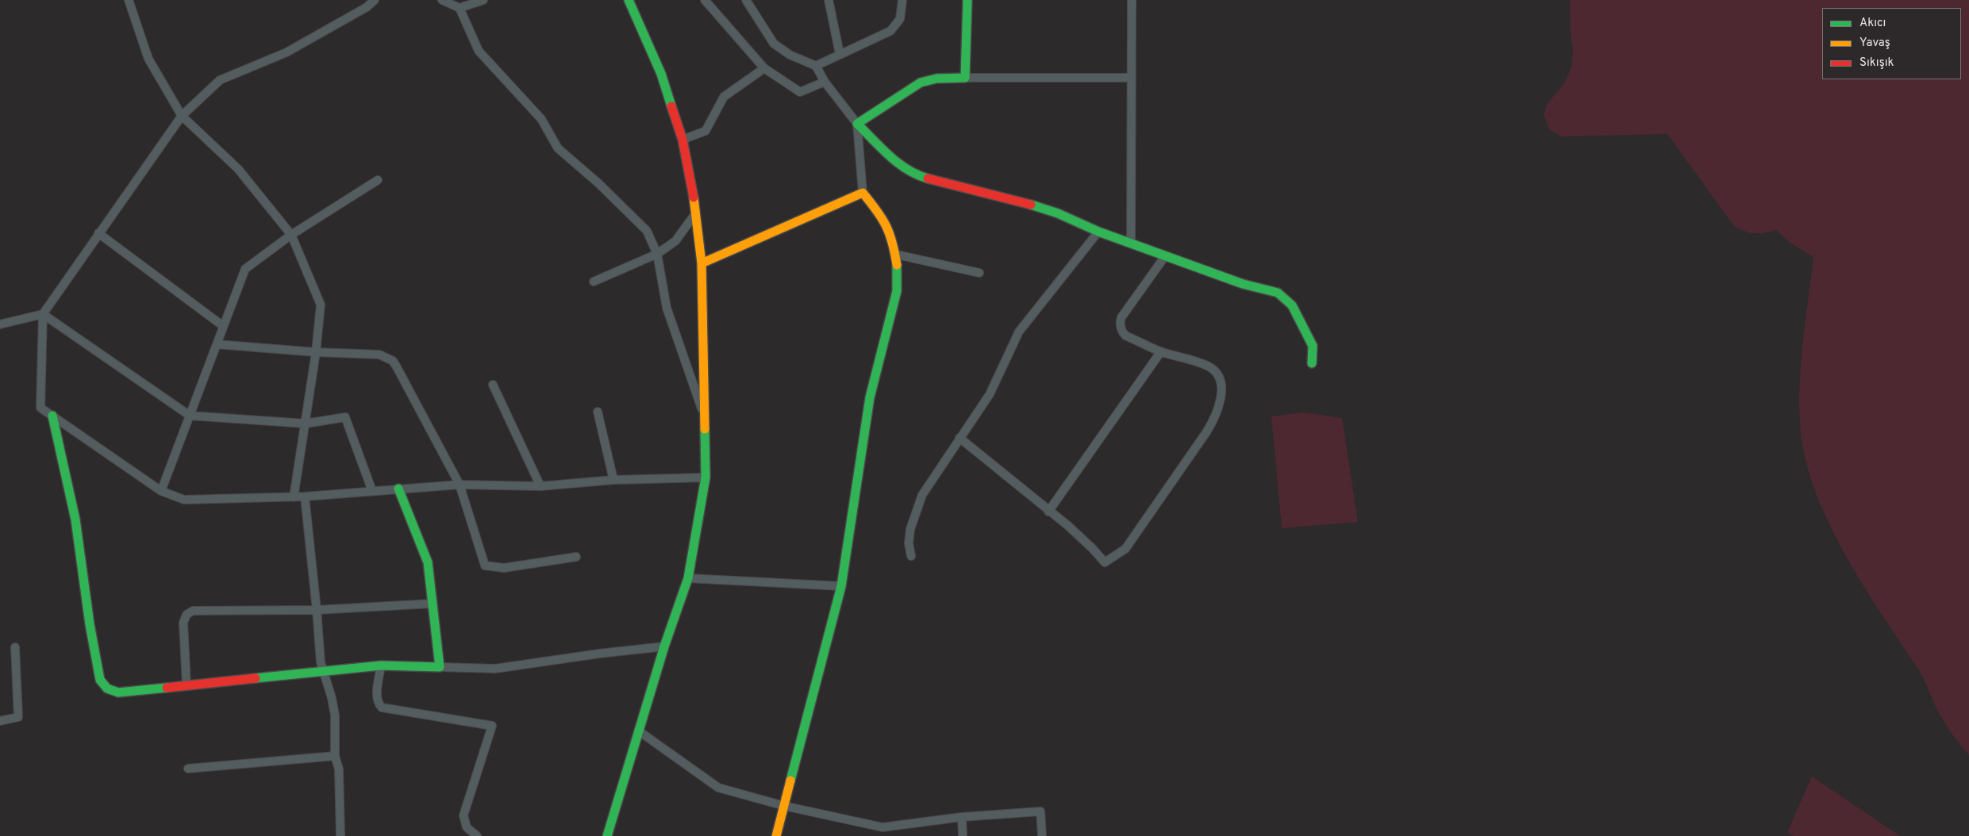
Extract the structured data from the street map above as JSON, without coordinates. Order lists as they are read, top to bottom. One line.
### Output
{"legend":["Akıcı","Yavaş","Sıkışık"]}
